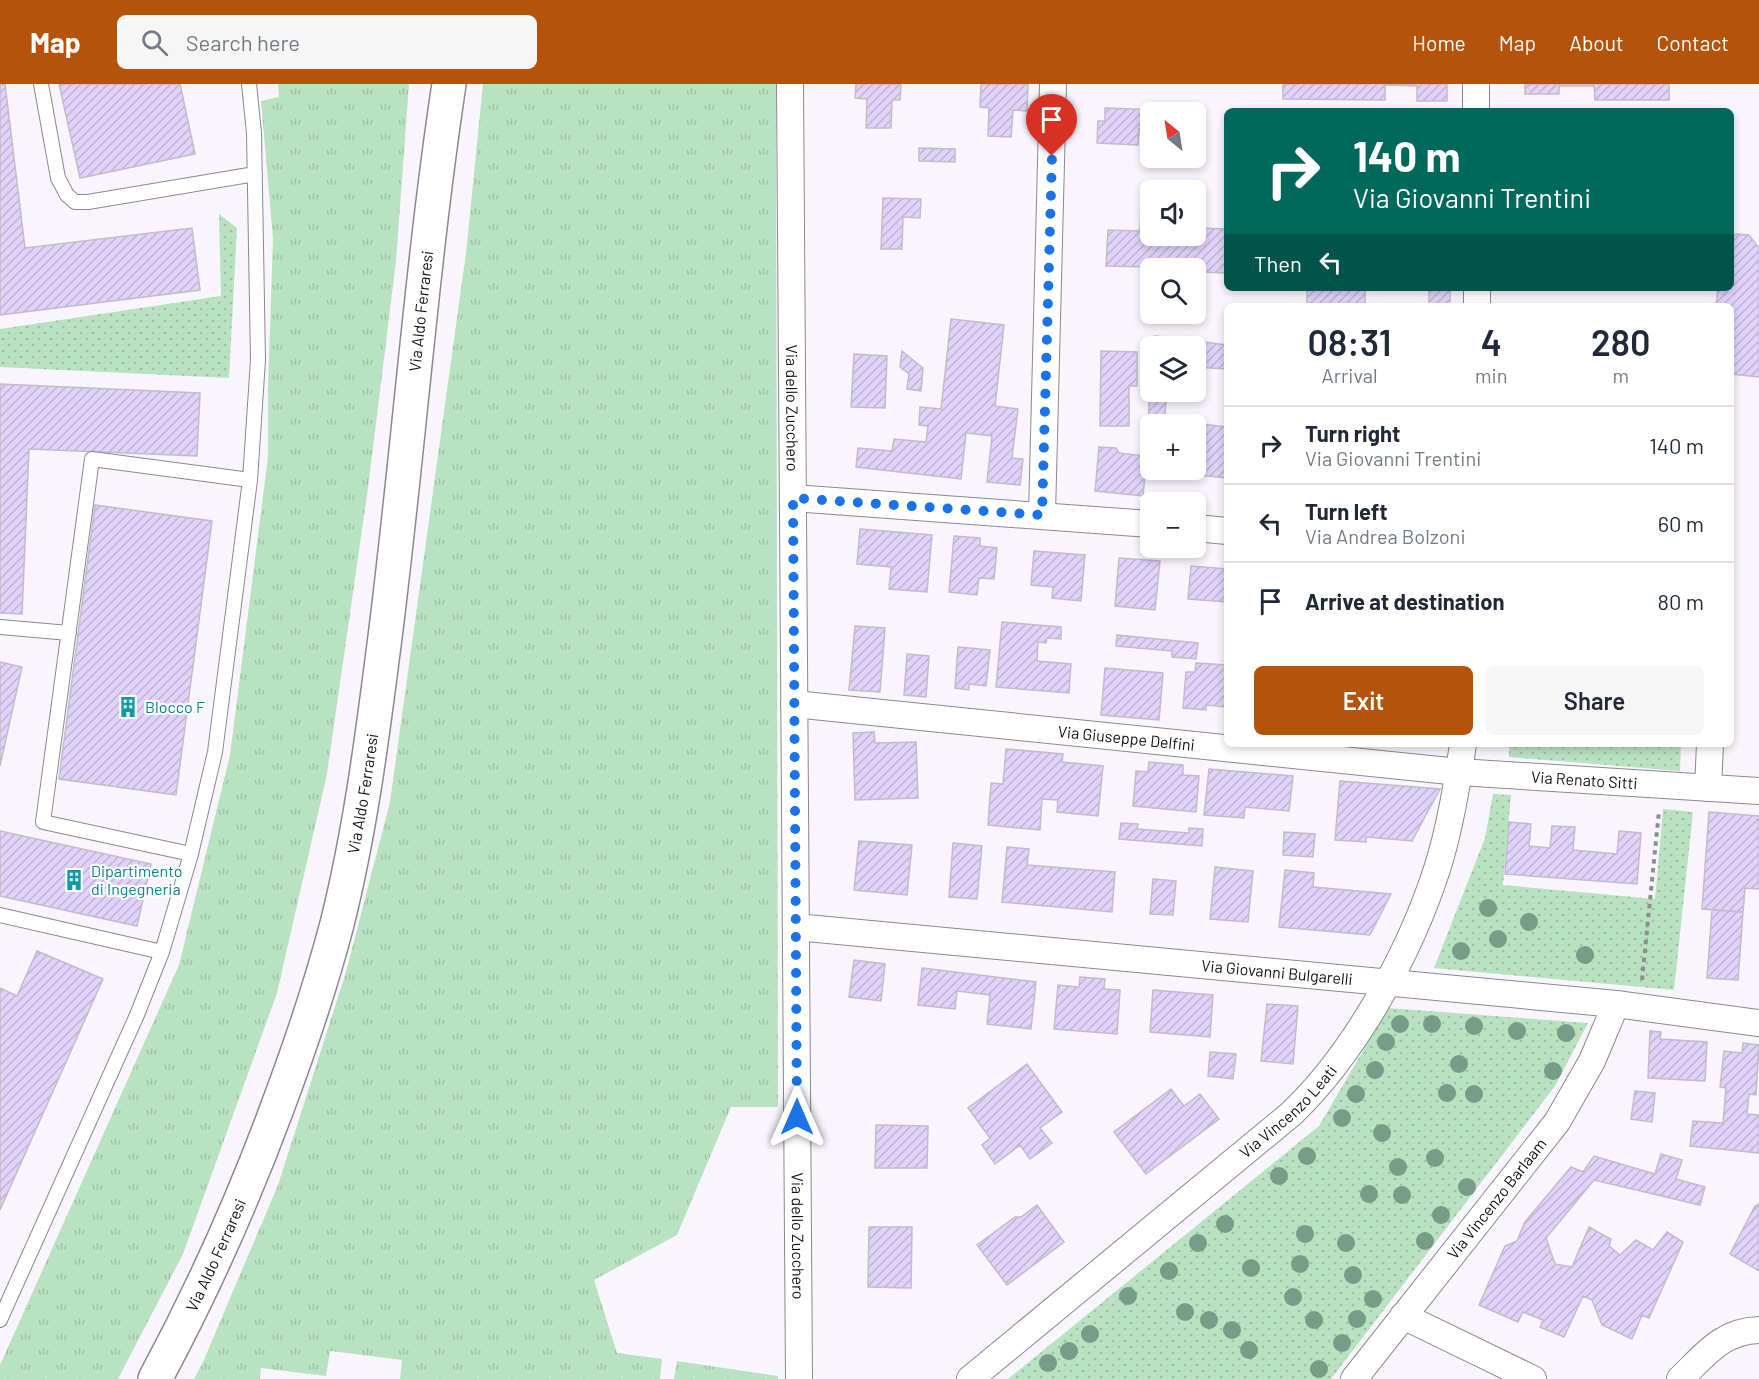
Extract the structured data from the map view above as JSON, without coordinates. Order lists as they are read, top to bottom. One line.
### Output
{"streets":{"main road":["Via Aldo Ferraresi"],"street":["Via dello Zucchero","Via Giuseppe Delfini","Via Renato Sitti","Via Giovanni Bulgarelli","Via Vincenzo Leati","Via Vincenzo Barlaam"]},"crossings":[["Via dello Zucchero","Via Giuseppe Delfini"],["Via dello Zucchero","Via Giovanni Bulgarelli"],["Via Giuseppe Delfini","Via Renato Sitti"],["Via Giuseppe Delfini","Via Vincenzo Leati"],["Via Renato Sitti","Via Vincenzo Leati"],["Via Giovanni Bulgarelli","Via Vincenzo Leati"],["Via Giovanni Bulgarelli","Via Vincenzo Barlaam"]],"places":{"building":["Blocco F","Dipartimento di Ingegneria"]},"north":"top left","page":{"header":"Map","search":"Search here","nav":["Home","Map","About","Contact"],"map_buttons":["+","−"],"turn":["140 m","Via Giovanni Trentini"],"then":"Then","eta":["08:31","Arrival","4","min","280","m"],"list":[{"name":"Turn right","note":"Via Giovanni Trentini","value":"140 m"},{"name":"Turn left","note":"Via Andrea Bolzoni","value":"60 m"},{"name":"Arrive at destination","value":"80 m"}],"buttons":["Exit","Share"]}}
